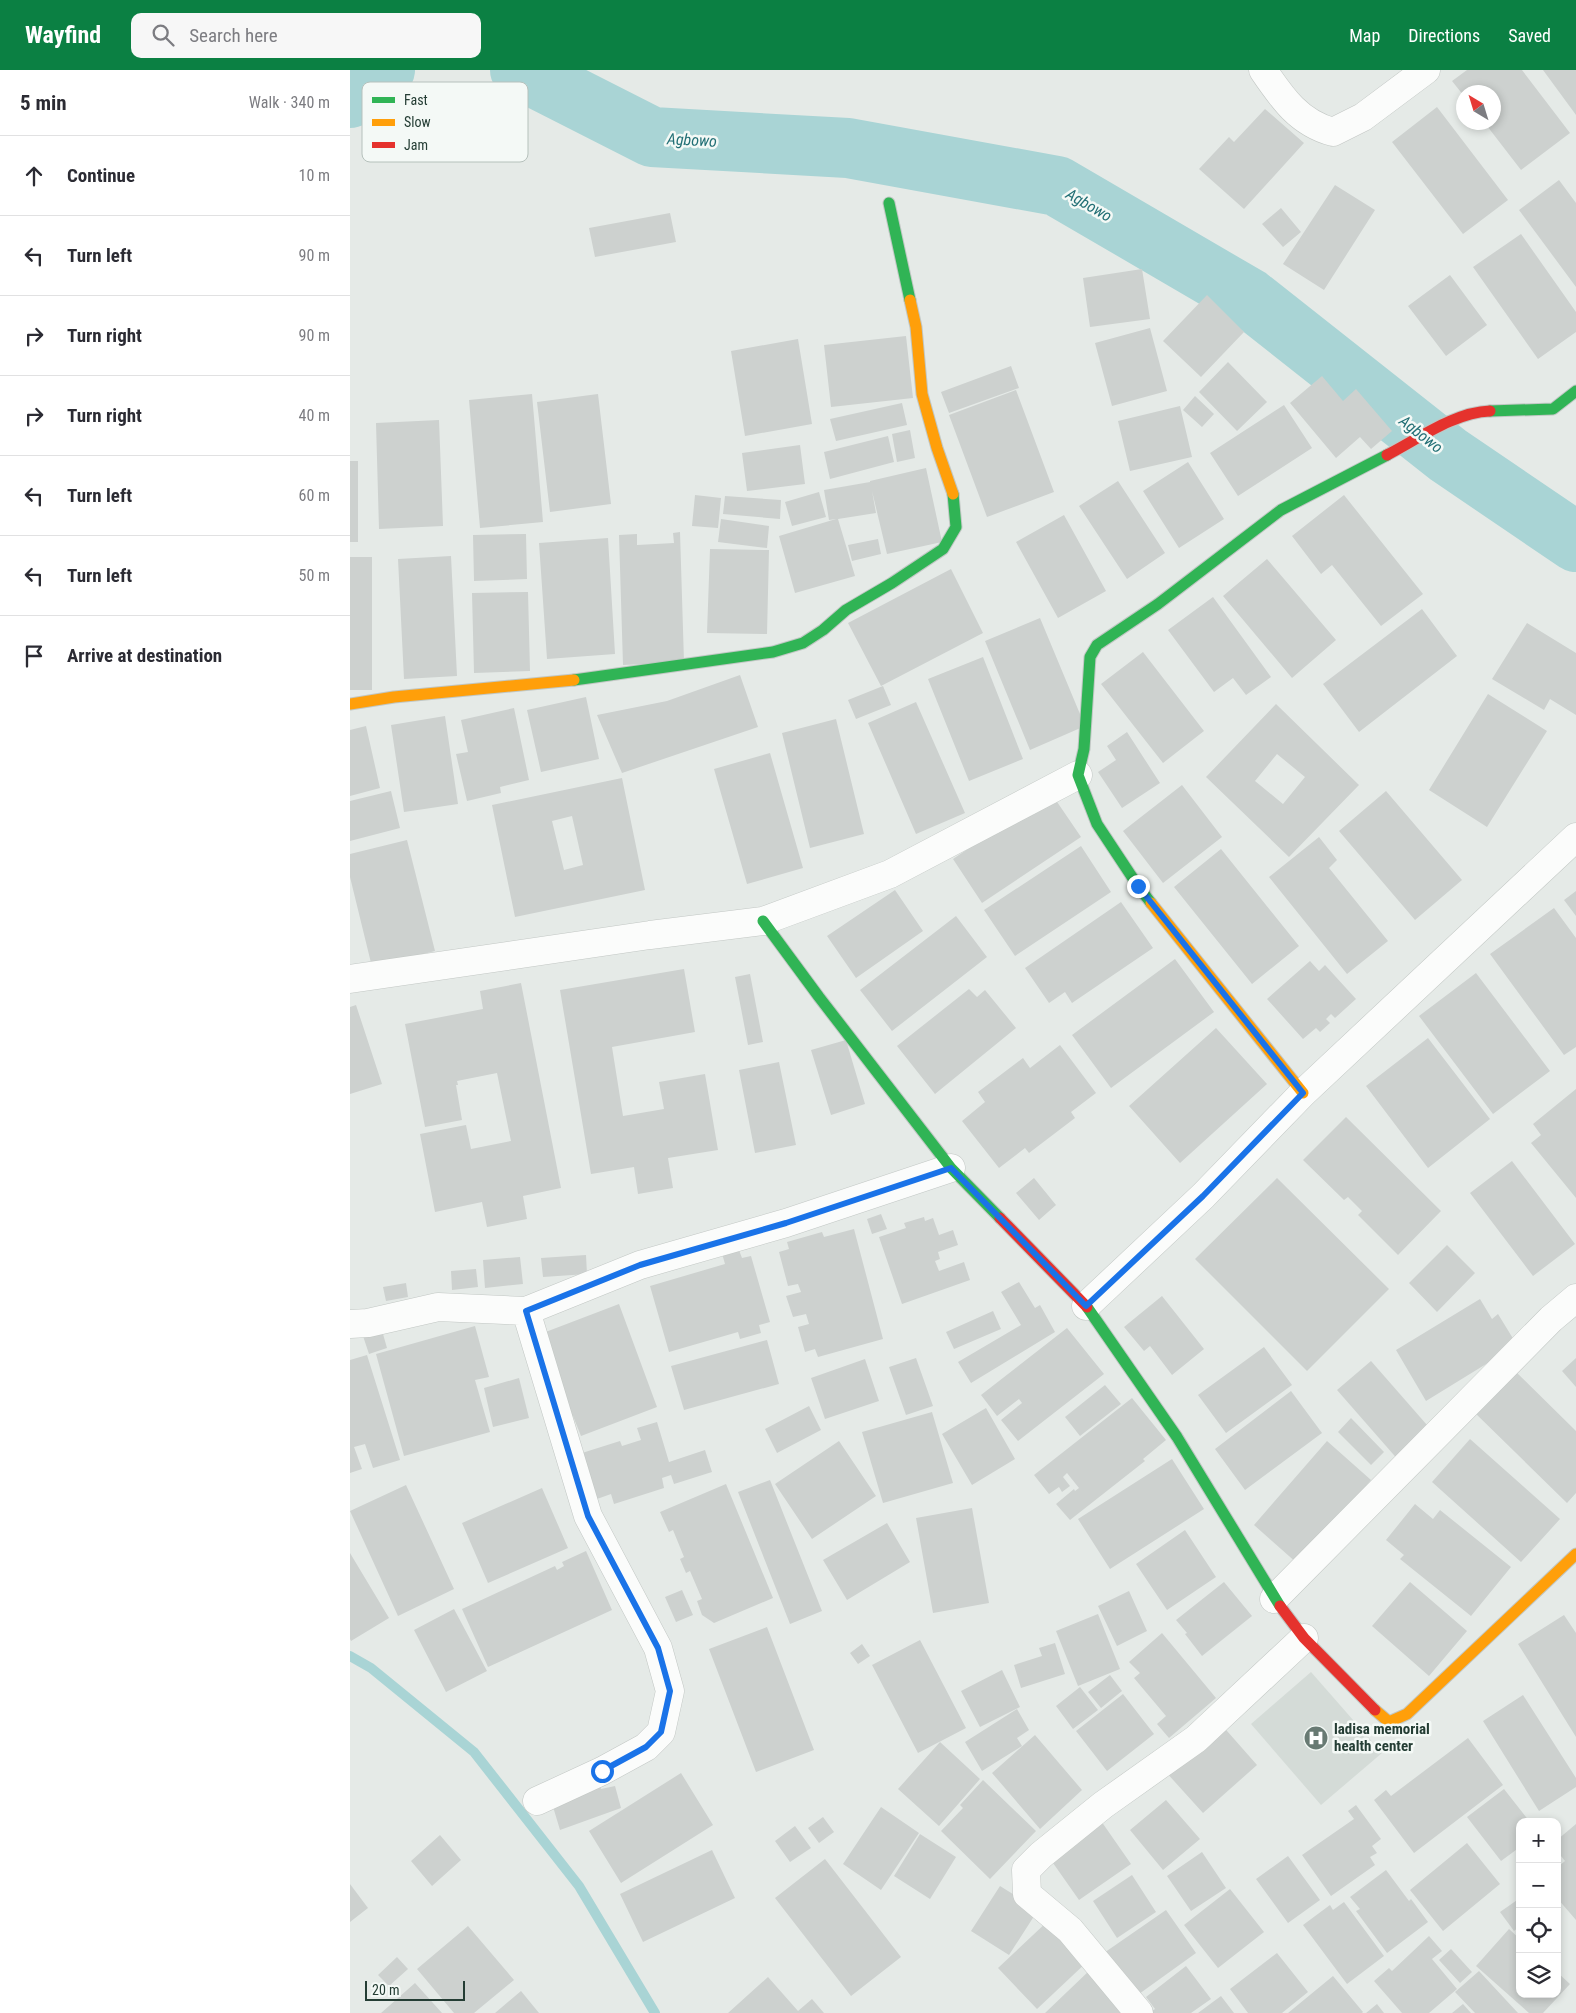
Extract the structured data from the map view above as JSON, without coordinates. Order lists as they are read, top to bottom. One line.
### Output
{"water":["Agbowo"],"places":{"hospital":["ladisa memorial health center"]},"legend":["Fast","Slow","Jam"],"scale_bar":"20 m","north":"top left","page":{"header":"Wayfind","search":"Search here","nav":["Map","Directions","Saved"],"heading":["5 min","Walk · 340 m"],"list":[["Continue","10 m"],["Turn left","90 m"],["Turn right","90 m"],["Turn right","40 m"],["Turn left","60 m"],["Turn left","50 m"],"Arrive at destination"],"map_buttons":["+","−"],"scale":"20 m"}}
